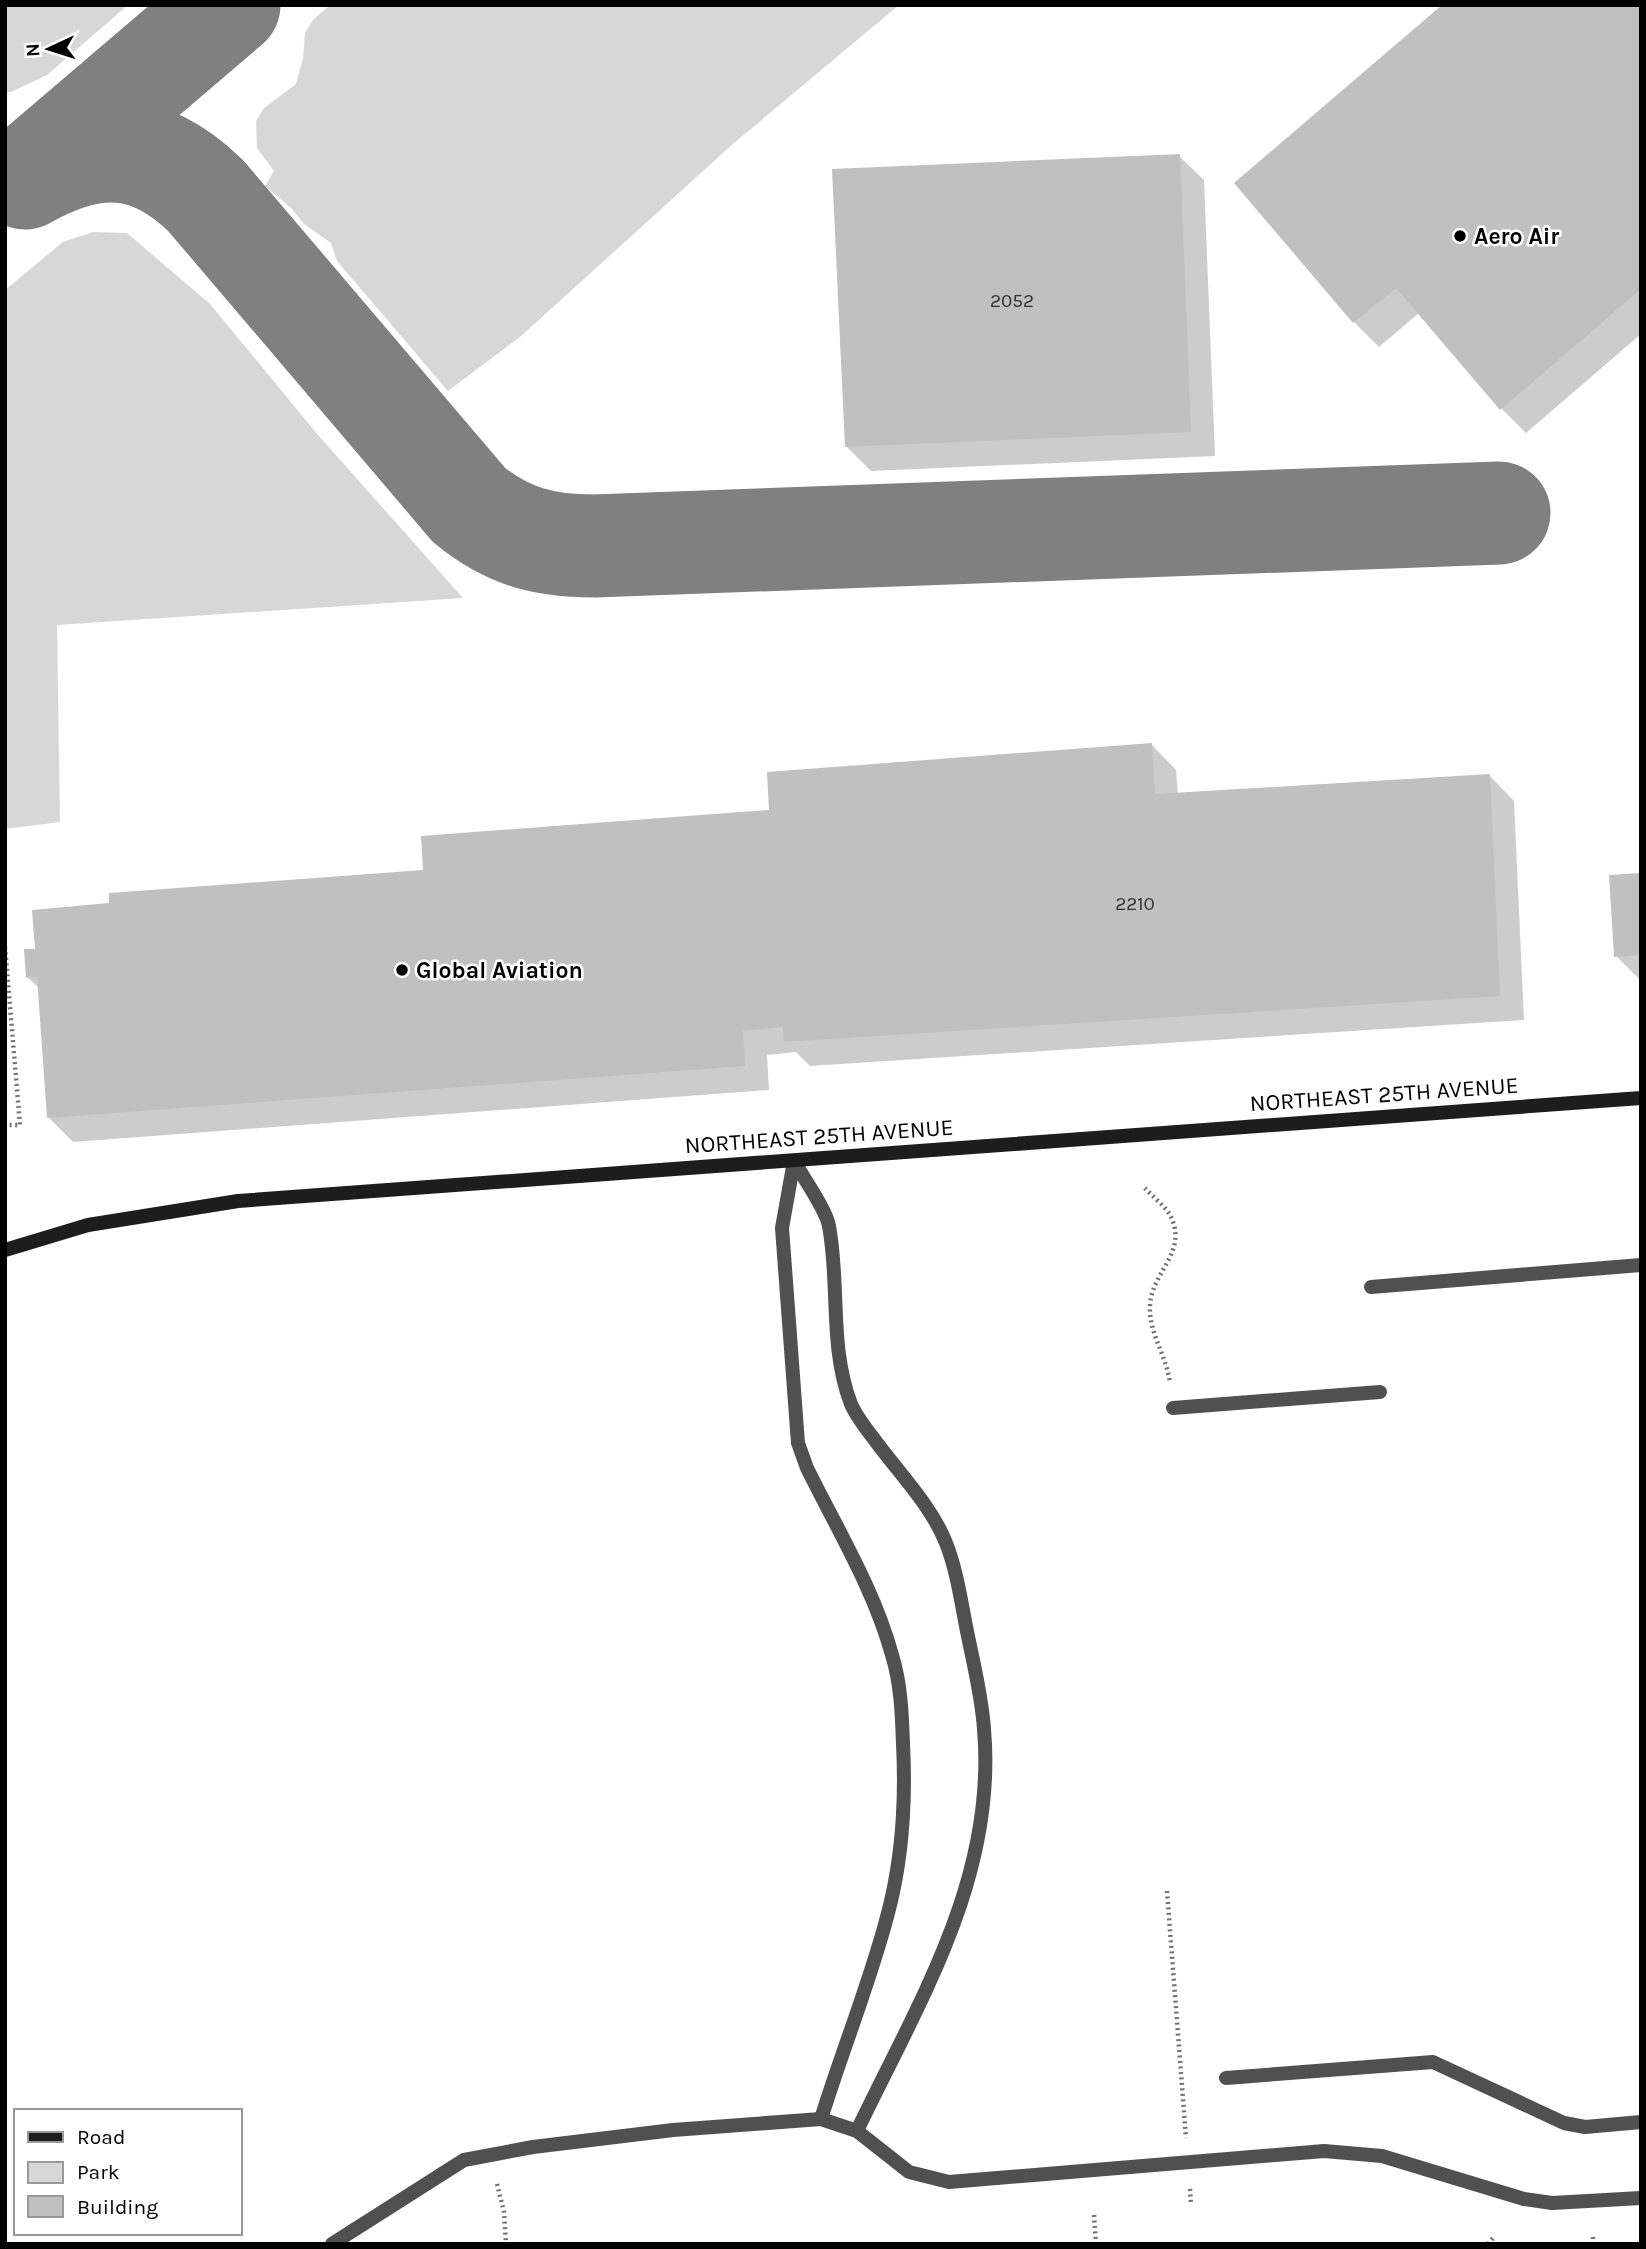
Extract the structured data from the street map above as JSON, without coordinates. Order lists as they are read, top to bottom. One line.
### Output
{"streets":{"main road":["NORTHEAST 25TH AVENUE"]},"places":["Aero Air","Global Aviation"],"house_numbers":["2052","2210"],"legend":["Road","Park","Building"],"north":"left"}
